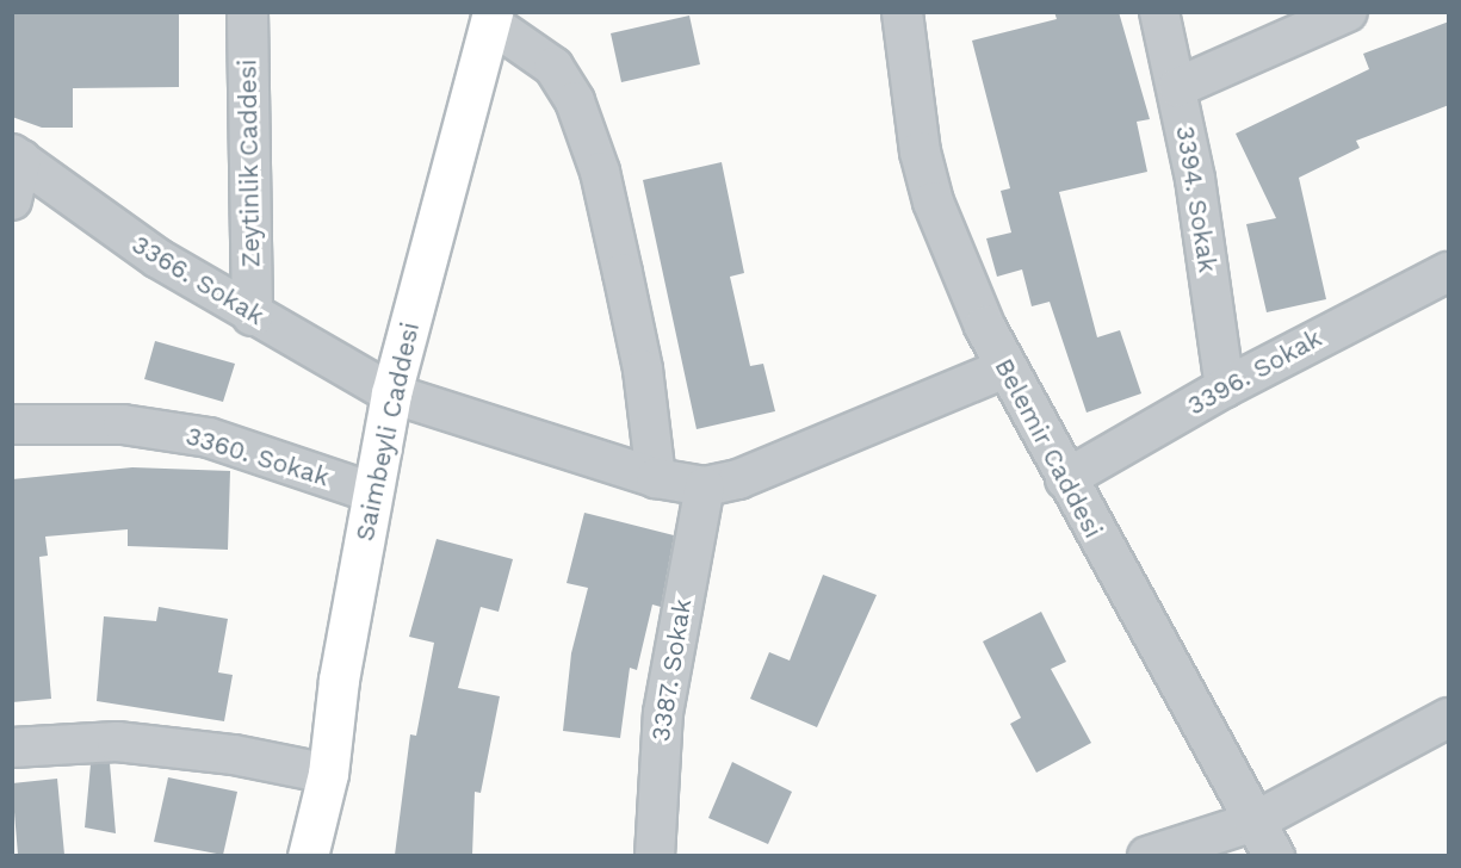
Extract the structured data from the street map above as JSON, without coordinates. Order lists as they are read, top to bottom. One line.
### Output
{"streets":{"main road":["Saimbeyli Caddesi"],"street":["Zeytinlik Caddesi","3394. Sokak","3366. Sokak","3396. Sokak","Belemir Caddesi","3360. Sokak","3387. Sokak"]},"crossings":[["Zeytinlik Caddesi","3366. Sokak"],["3394. Sokak","3396. Sokak"],["3366. Sokak","Saimbeyli Caddesi"],["3366. Sokak","3387. Sokak"],["3396. Sokak","Belemir Caddesi"],["Saimbeyli Caddesi","3360. Sokak"]]}
